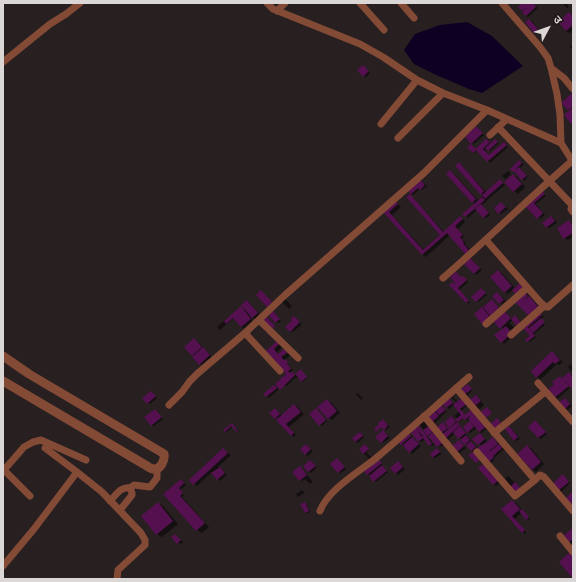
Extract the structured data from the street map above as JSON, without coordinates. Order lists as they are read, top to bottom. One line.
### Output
{"north":"top right"}
